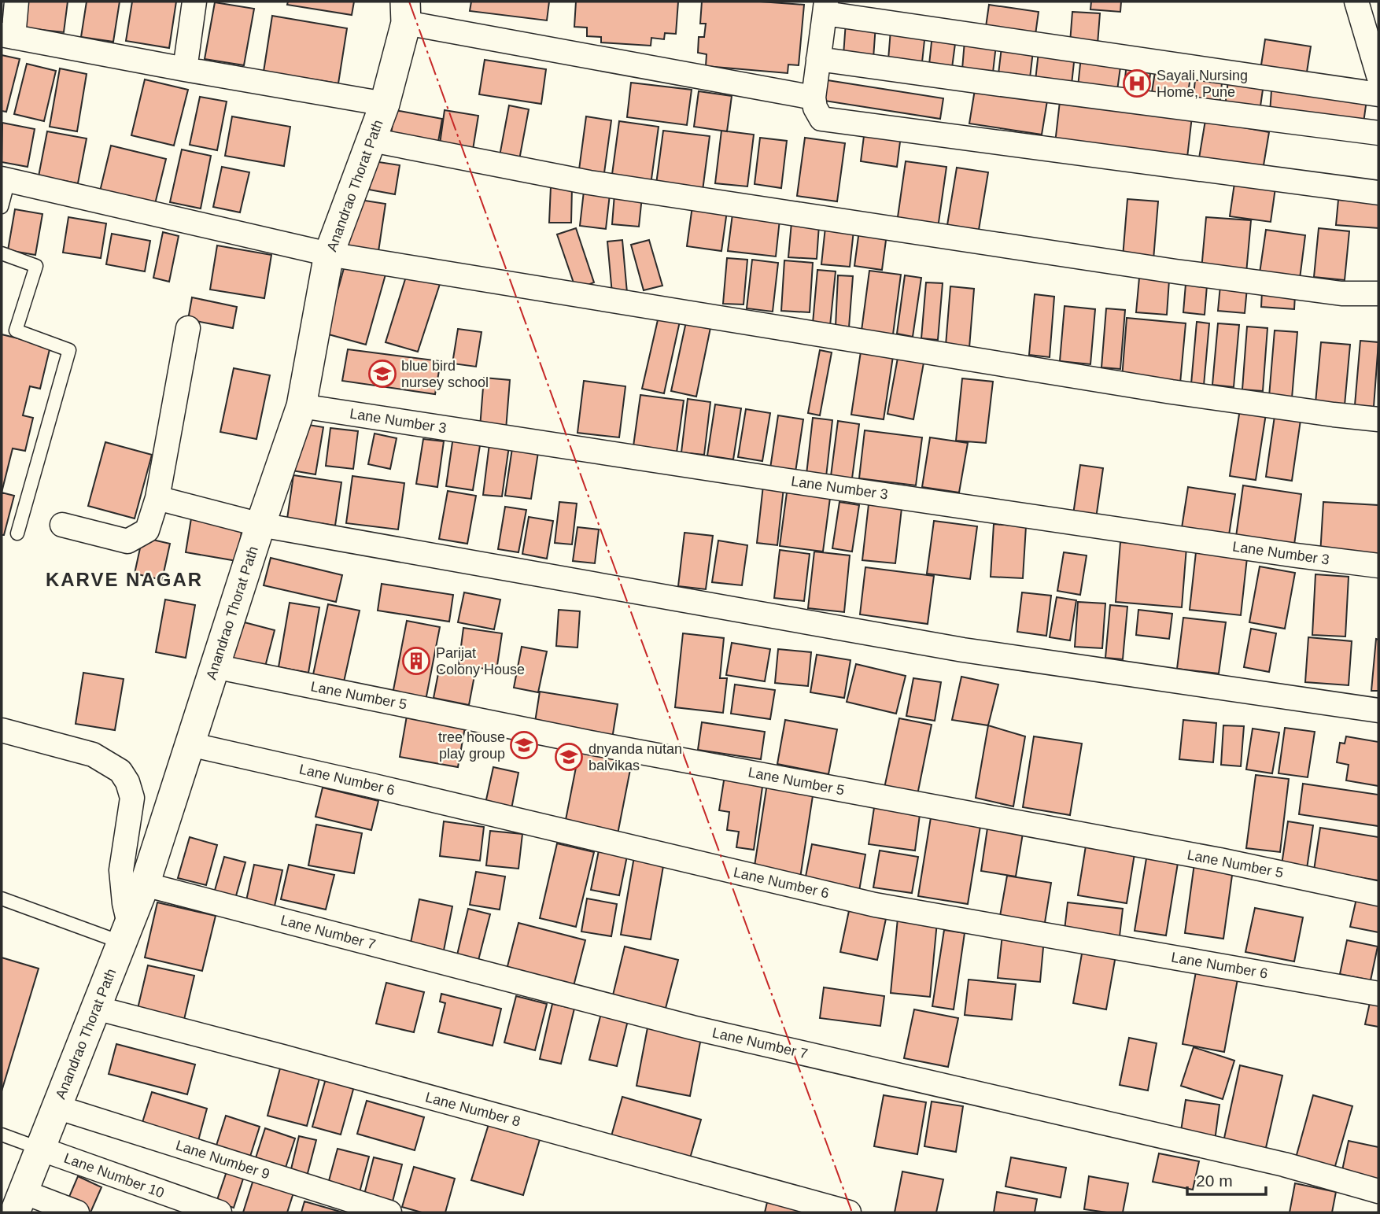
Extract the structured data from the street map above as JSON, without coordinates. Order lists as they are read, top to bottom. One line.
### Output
{"streets":{"street":["Anandrao Thorat Path","Lane Number 3","Lane Number 5","Lane Number 6","Lane Number 7","Lane Number 8","Lane Number 9","Lane Number 10"]},"crossings":[["Anandrao Thorat Path","Lane Number 3"],["Anandrao Thorat Path","Lane Number 5"],["Anandrao Thorat Path","Lane Number 6"],["Anandrao Thorat Path","Lane Number 7"],["Anandrao Thorat Path","Lane Number 8"],["Anandrao Thorat Path","Lane Number 9"],["Anandrao Thorat Path","Lane Number 10"]],"districts":["KARVE NAGAR"],"places":{"hospital":["Sayali Nursing Home, Pune"],"school or university":["blue bird nursey school","tree house play group","dnyanda nutan balvikas"],"building":["Parijat Colony House"]},"scale_bar":"20 m"}
